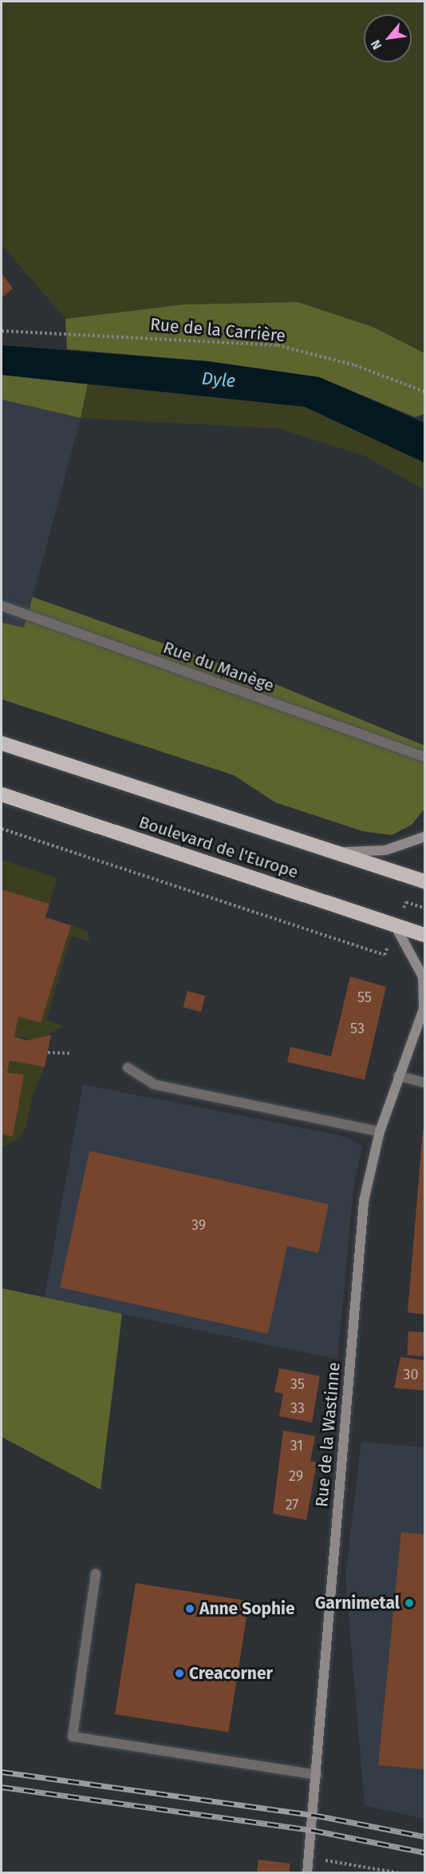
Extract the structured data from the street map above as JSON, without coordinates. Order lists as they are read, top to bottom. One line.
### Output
{"streets":{"highway":["Boulevard de l'Europe"],"main road":["Rue de la Wastinne"],"street":["Rue du Manège"],"path":["Rue de la Carrière"]},"crossings":[["Boulevard de l'Europe","Rue de la Wastinne"]],"water":["Dyle"],"places":["Garnimetal","Anne Sophie","Creacorner"],"house_numbers":["55","53","39","30","35","33","31","29","27"],"north":"bottom left"}
